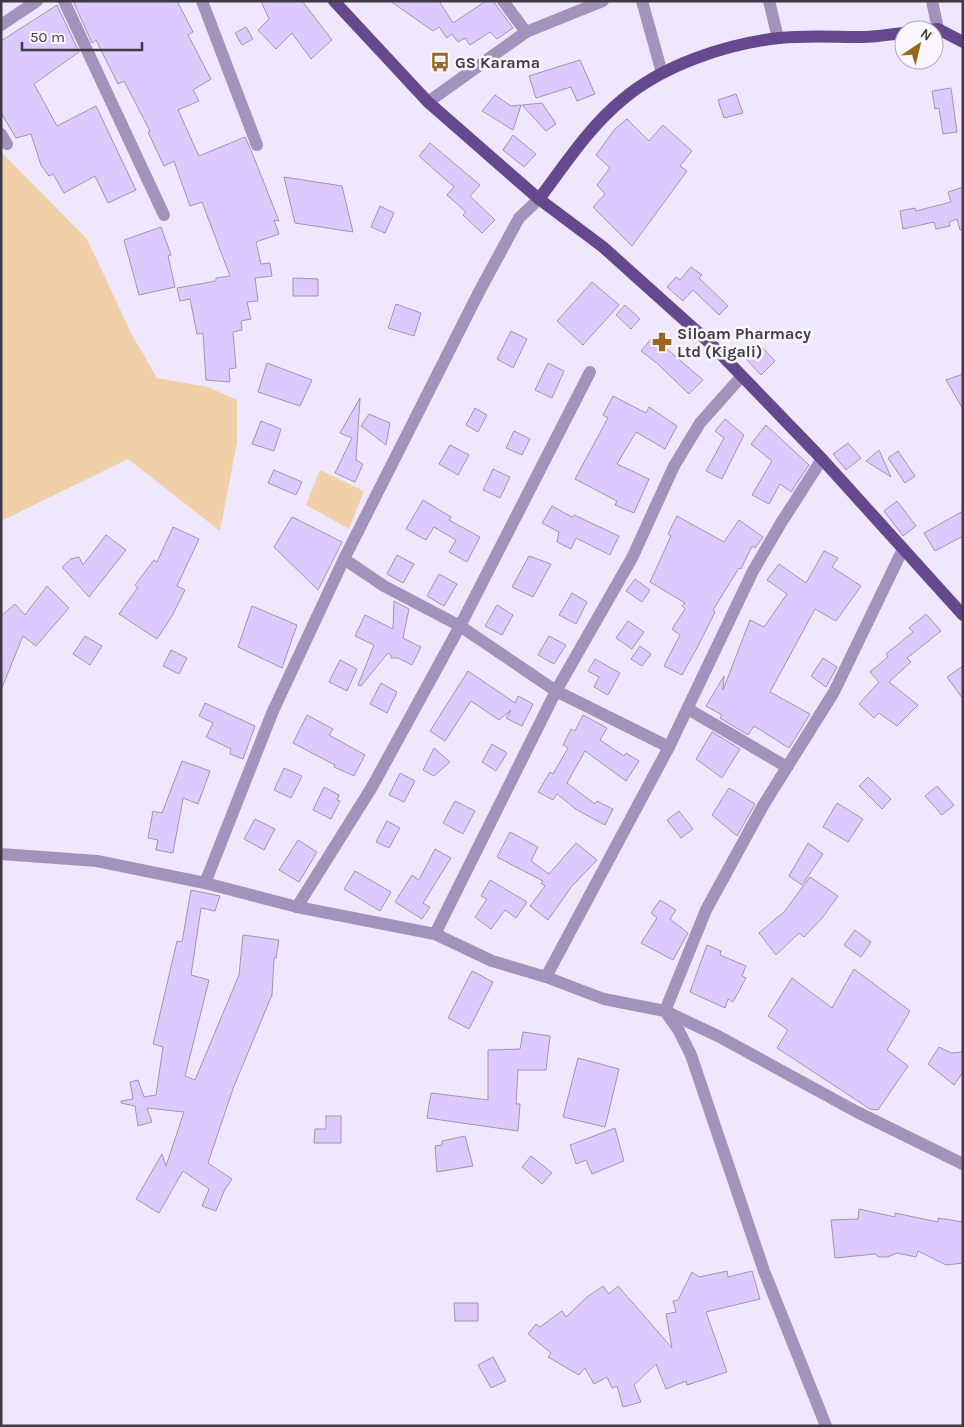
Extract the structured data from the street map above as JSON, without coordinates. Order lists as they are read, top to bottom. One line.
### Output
{"places":{"bus stop":["GS Karama"],"pharmacy":["Siloam Pharmacy Ltd (Kigali)"]},"scale_bar":"50 m","north":"top right"}
